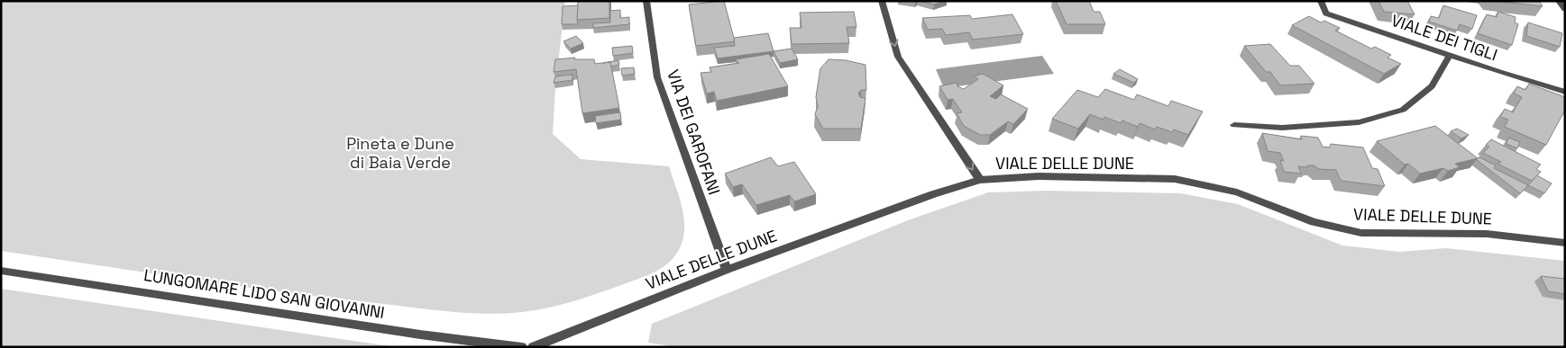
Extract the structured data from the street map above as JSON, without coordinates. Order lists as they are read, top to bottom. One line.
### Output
{"streets":{"street":["VIALE DEI TIGLI","VIA DEI GAROFANI","VIALE DELLE DUNE","LUNGOMARE LIDO SAN GIOVANNI"]},"crossings":[["VIA DEI GAROFANI","VIALE DELLE DUNE"]],"parks":["Pineta e Dune di Baia Verde"]}
